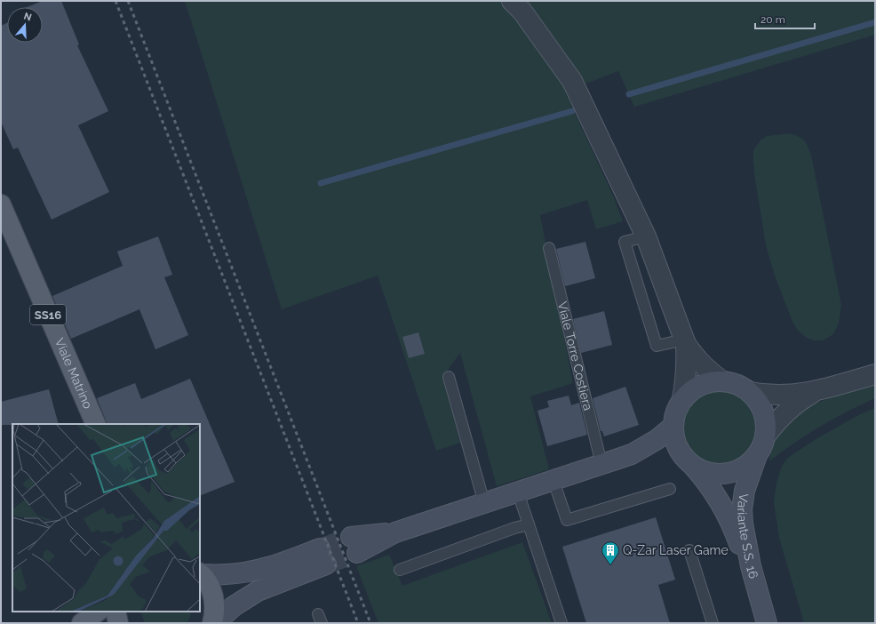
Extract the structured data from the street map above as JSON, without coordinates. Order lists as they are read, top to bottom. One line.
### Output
{"streets":{"main road":["SS16","Viale Matrino"],"street":["Variante S.S. 16"],"lane":["Viale Torre Costiera"]},"places":{"building":["Q-Zar Laser Game"]},"scale_bar":"20 m","north":"top"}
